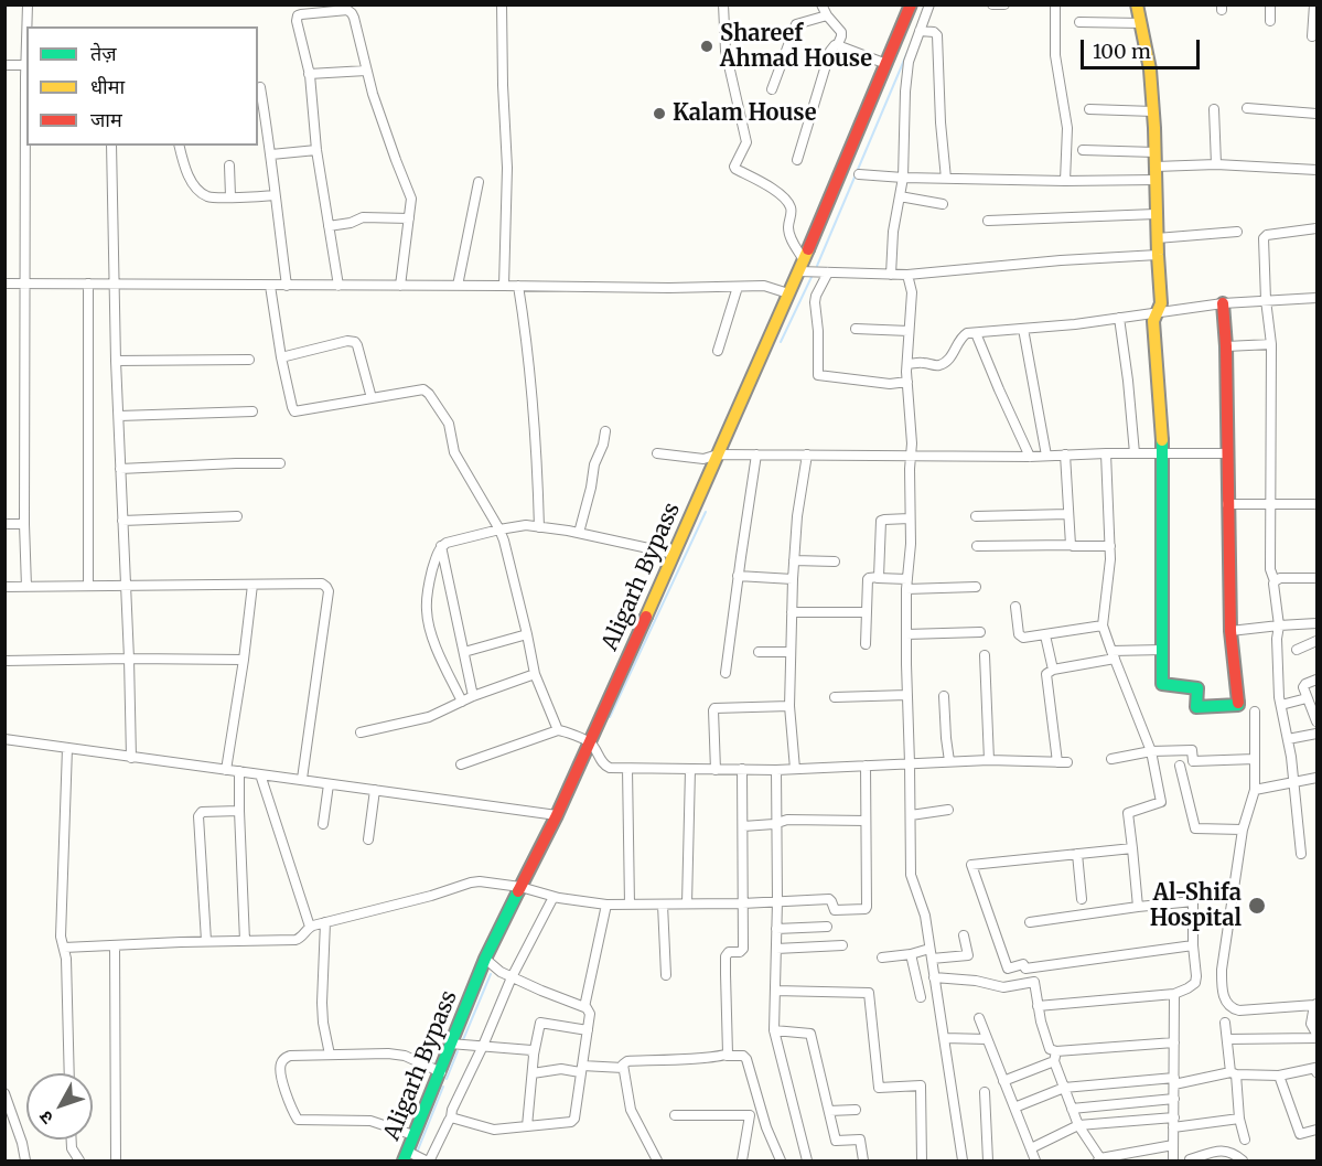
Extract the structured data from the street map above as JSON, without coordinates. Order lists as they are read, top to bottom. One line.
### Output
{"streets":{"main road":["Aligarh Bypass"]},"places":["Shareef Ahmad House","Kalam House","Al-Shifa Hospital"],"legend":["तेज़","धीमा","जाम"],"scale_bar":"100 m","north":"bottom left"}
